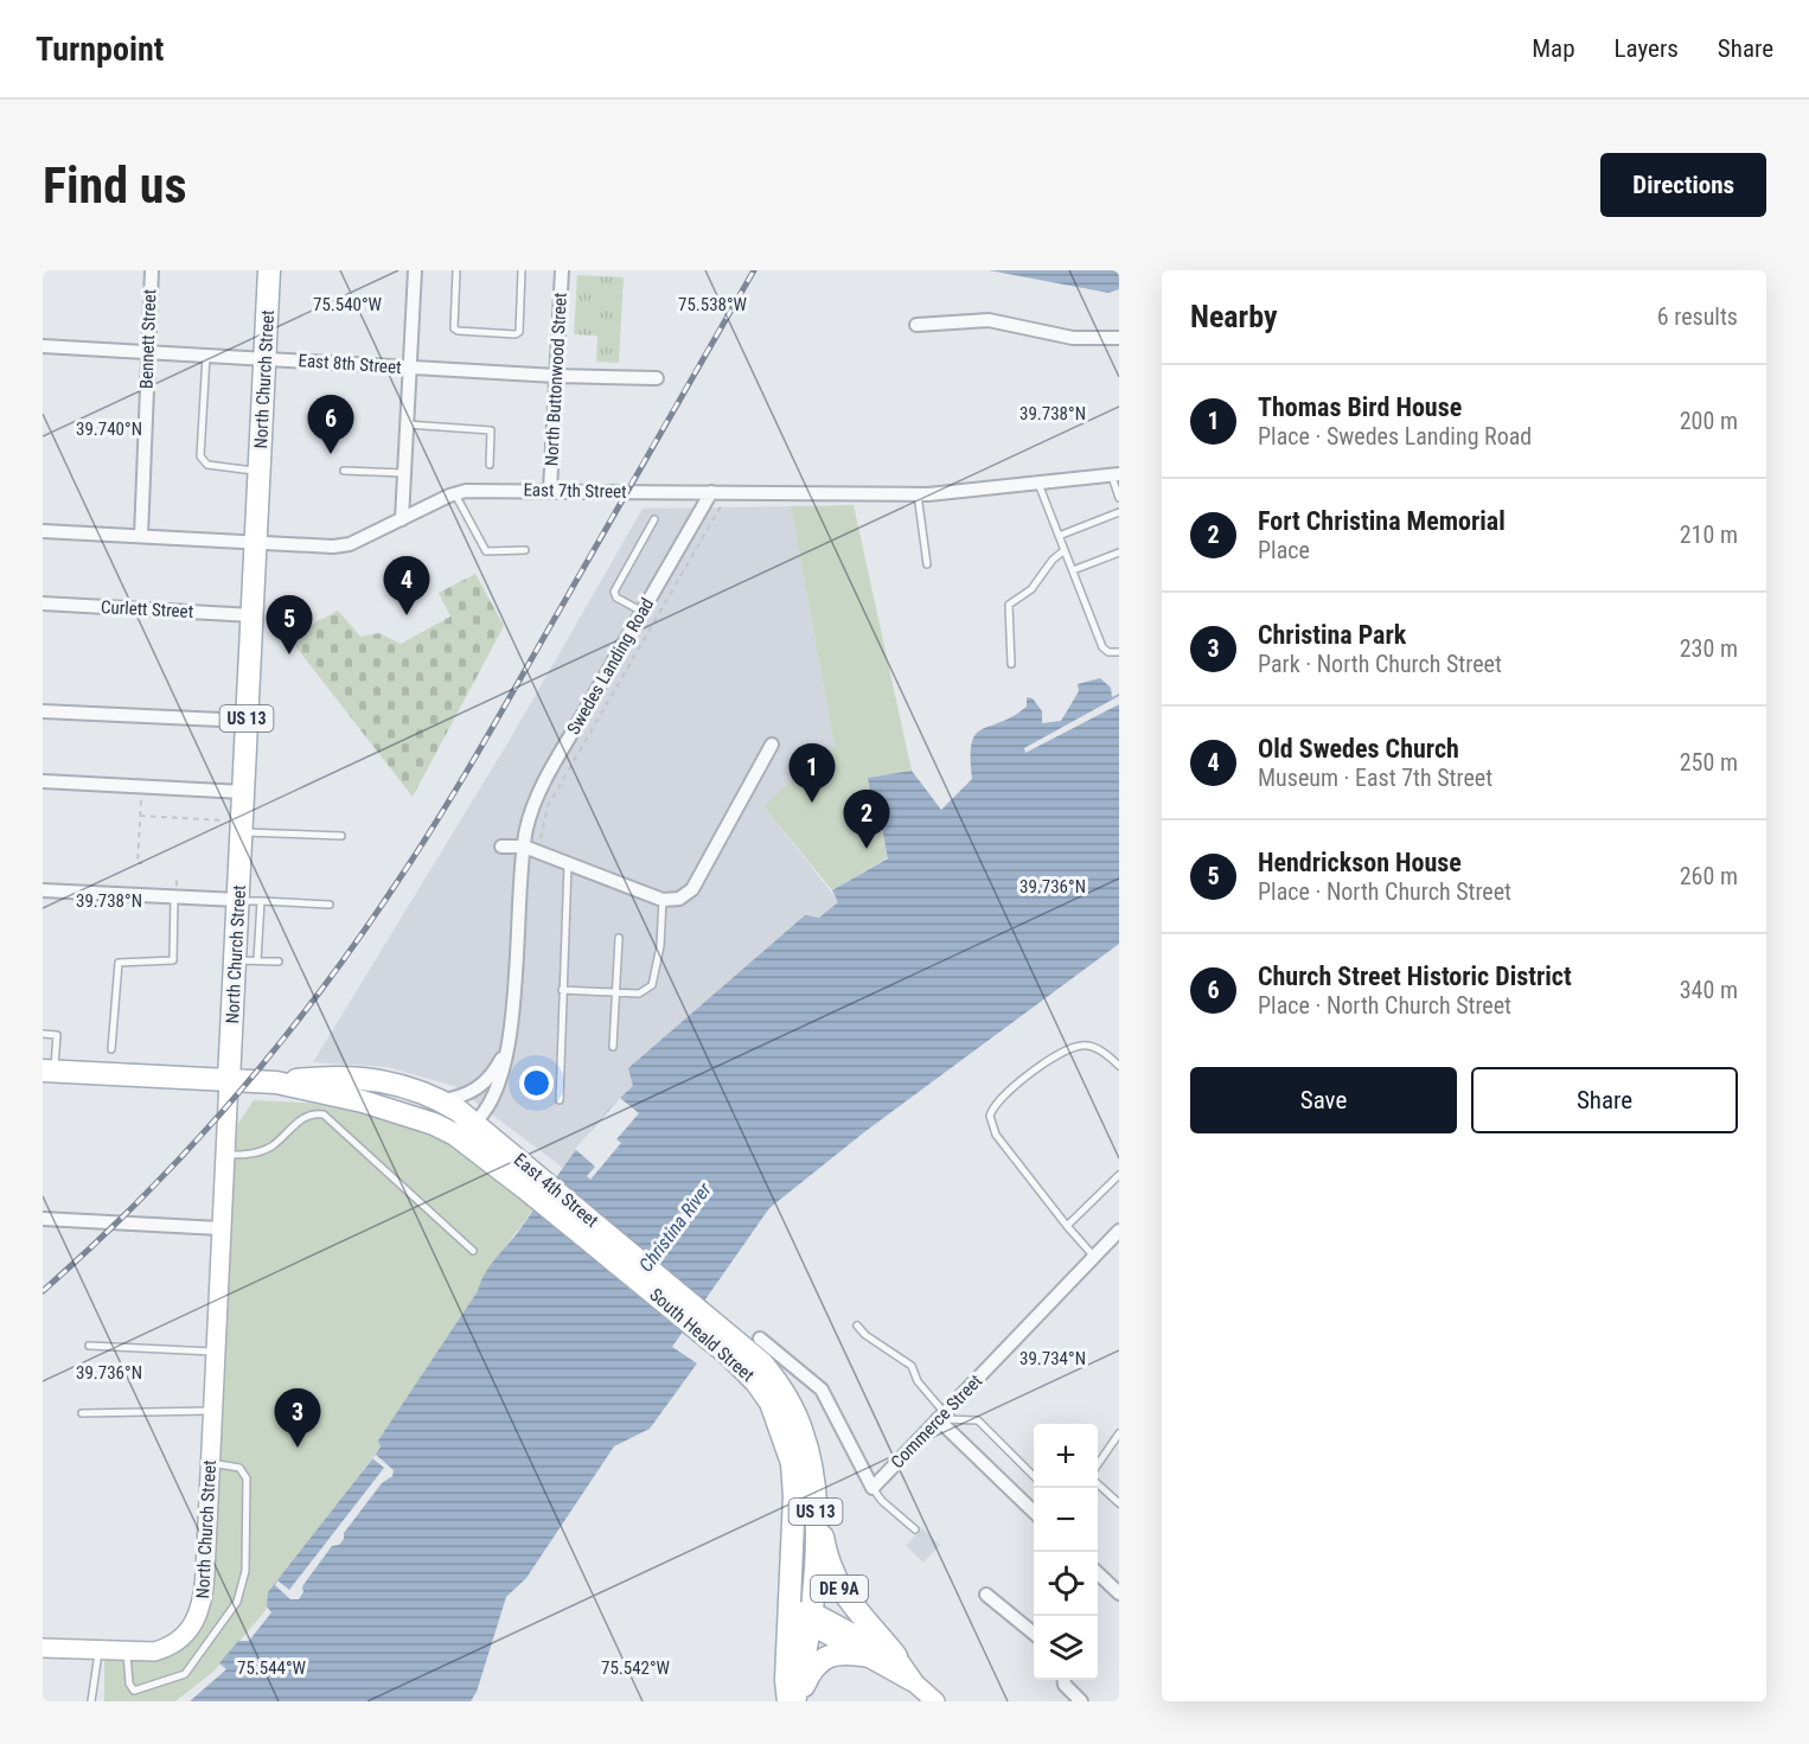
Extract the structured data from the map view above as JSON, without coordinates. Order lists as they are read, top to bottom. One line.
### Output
{"streets":{"main road":["North Church Street","US 13","East 4th Street","South Heald Street","DE 9A"],"street":["Bennett Street","East 8th Street","North Buttonwood Street","East 7th Street","Curlett Street","Swedes Landing Road","Commerce Street"]},"crossings":[["Bennett Street","East 8th Street"],["Bennett Street","East 7th Street"],["East 8th Street","North Church Street"],["East 8th Street","North Buttonwood Street"],["North Church Street","East 7th Street"],["North Church Street","Curlett Street"],["North Church Street","East 4th Street"],["North Buttonwood Street","East 7th Street"],["East 7th Street","Swedes Landing Road"],["Swedes Landing Road","East 4th Street"],["East 4th Street","South Heald Street"],["South Heald Street","DE 9A"]],"water":["Christina River"],"page":{"header":"Turnpoint","nav":["Map","Layers","Share"],"buttons":["Directions",["Save","Share"]],"title":"Find us","heading":["Nearby","6 results"],"list":[{"mark":"1","name":"Thomas Bird House","note":"Place · Swedes Landing Road","value":"200 m"},{"mark":"2","name":"Fort Christina Memorial","note":"Place","value":"210 m"},{"mark":"3","name":"Christina Park","note":"Park · North Church Street","value":"230 m"},{"mark":"4","name":"Old Swedes Church","note":"Museum · East 7th Street","value":"250 m"},{"mark":"5","name":"Hendrickson House","note":"Place · North Church Street","value":"260 m"},{"mark":"6","name":"Church Street Historic District","note":"Place · North Church Street","value":"340 m"}],"pins":["6","4","5","1","2","3"],"map_buttons":["+","−"]},"coordinates":["75.538°W","75.540°W","39.738°N","39.740°N","39.736°N","39.734°N","75.544°W","75.542°W"]}
